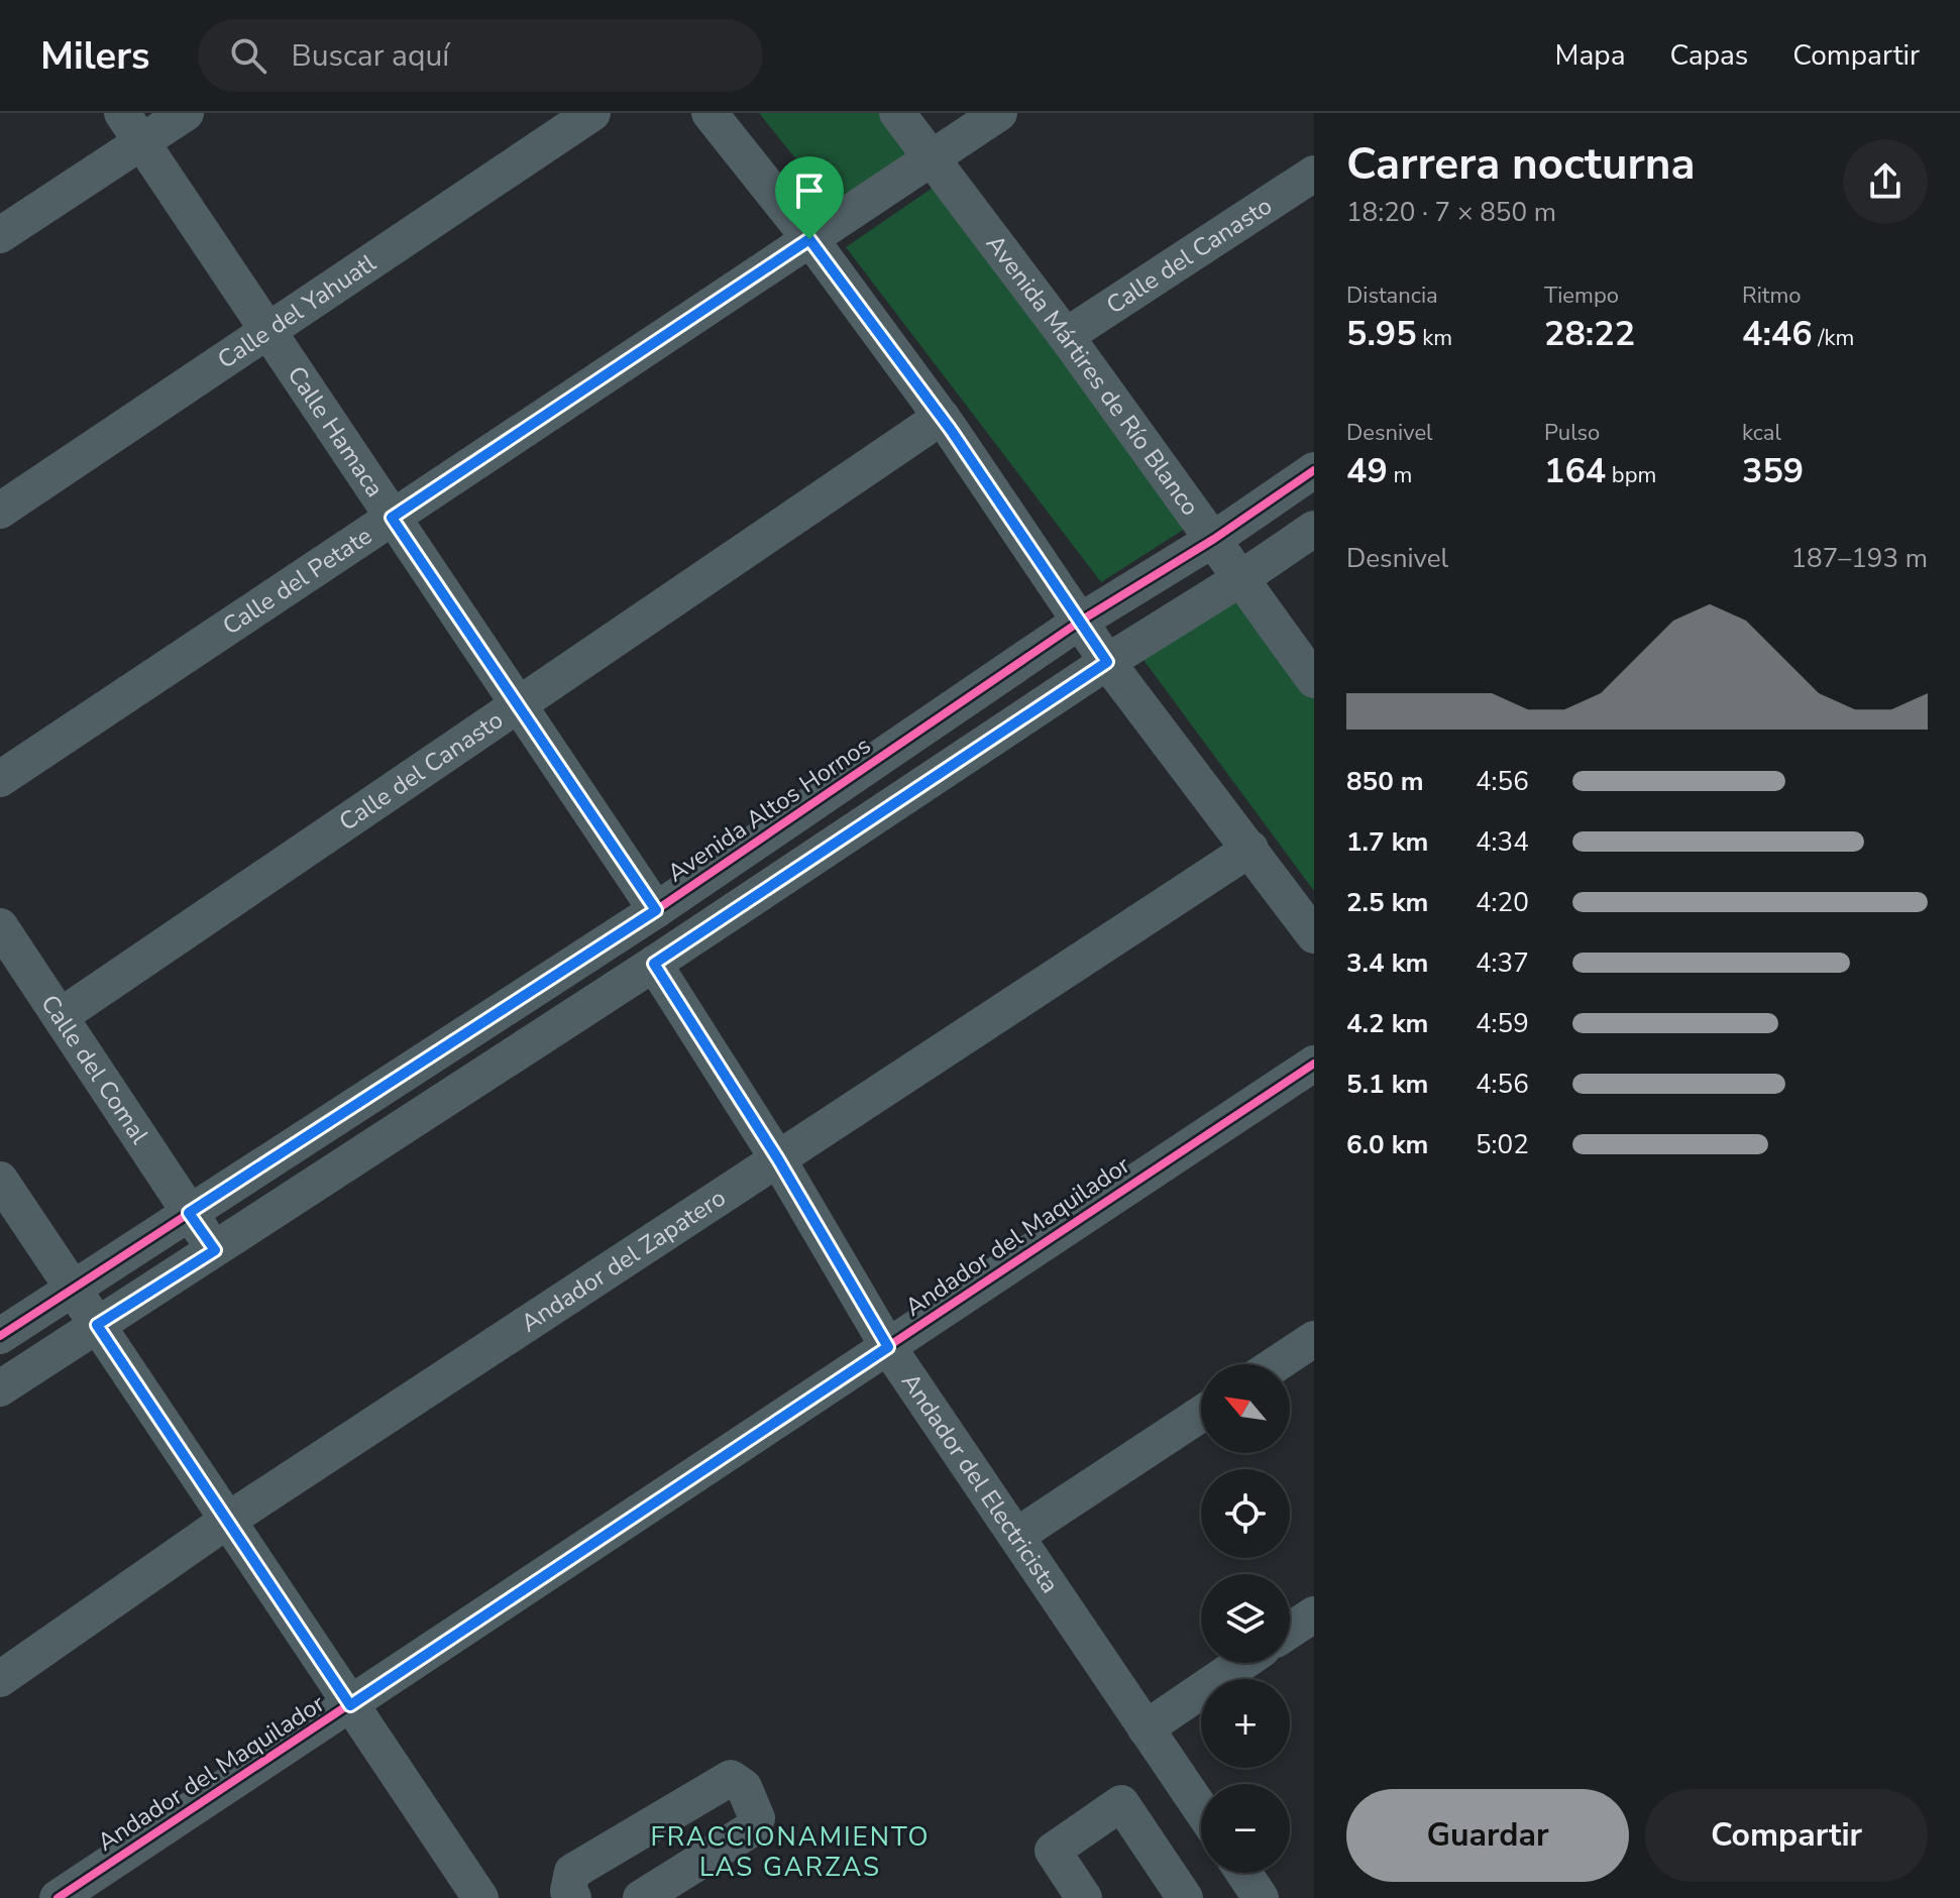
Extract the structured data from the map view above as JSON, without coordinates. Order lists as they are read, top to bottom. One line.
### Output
{"streets":{"street":["Calle del Canasto","Calle del Yahuatl","Avenida Mártires de Río Blanco","Calle Hamaca","Calle del Petate","Avenida Altos Hornos","Calle del Comal","Andador del Maquilador","Andador del Zapatero","Andador del Electricista"]},"crossings":[["Calle del Canasto","Avenida Mártires de Río Blanco"],["Calle del Canasto","Calle Hamaca"],["Calle del Canasto","Calle del Comal"],["Calle del Yahuatl","Calle Hamaca"],["Avenida Mártires de Río Blanco","Calle del Petate"],["Avenida Mártires de Río Blanco","Avenida Altos Hornos"],["Calle Hamaca","Calle del Petate"],["Calle Hamaca","Avenida Altos Hornos"],["Avenida Altos Hornos","Calle del Comal"],["Andador del Maquilador","Andador del Electricista"],["Andador del Zapatero","Andador del Electricista"]],"districts":["FRACCIONAMIENTO LAS GARZAS"],"north":"top left","page":{"header":"Milers","search":"Buscar aquí","nav":["Mapa","Capas","Compartir"],"heading":["Carrera nocturna","18:20 · 7 × 850 m"],"stats":[["Distancia","5.95 km"],["Tiempo","28:22"],["Ritmo","4:46 /km"],["Desnivel","49 m"],["Pulso","164 bpm"],["kcal","359"]],"chart":["Desnivel","187–193 m"],"list":[{"name":"850 m","note":"4:56"},{"name":"1.7 km","note":"4:34"},{"name":"2.5 km","note":"4:20"},{"name":"3.4 km","note":"4:37"},{"name":"4.2 km","note":"4:59"},{"name":"5.1 km","note":"4:56"},{"name":"6.0 km","note":"5:02"}],"map_buttons":["+","−"],"buttons":["Guardar","Compartir"]}}
